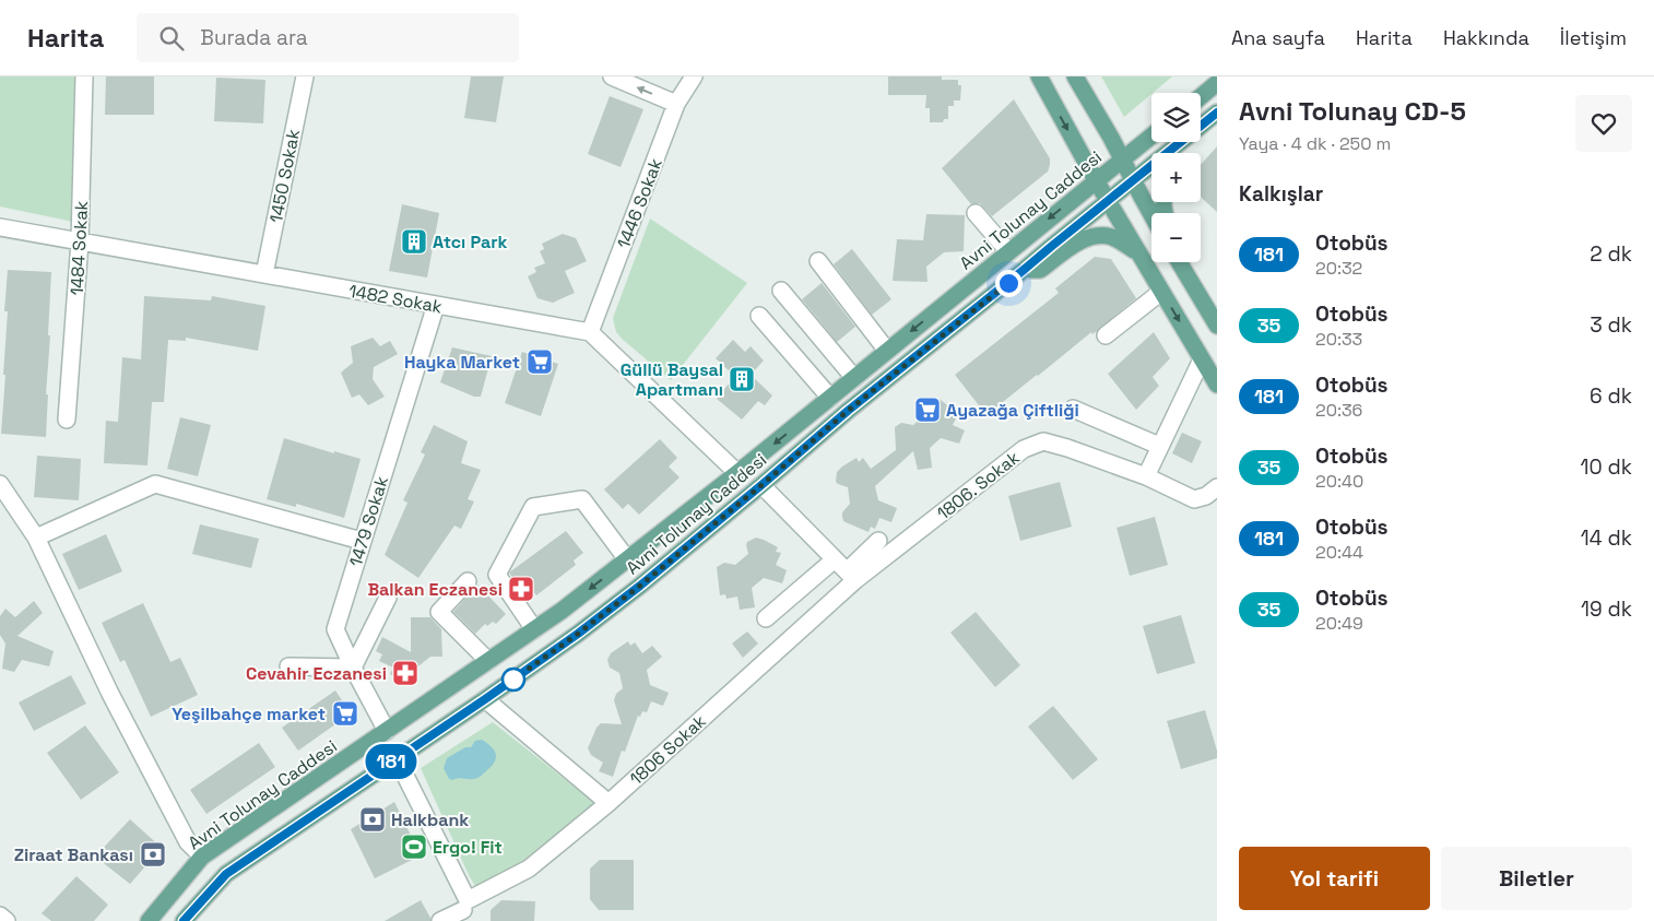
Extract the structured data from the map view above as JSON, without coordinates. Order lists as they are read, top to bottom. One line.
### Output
{"streets":{"main road":["Avni Tolunay Caddesi"],"street":["1450 Sokak","1446 Sokak","1484 Sokak","1482 Sokak","1806. Sokak","1479 Sokak","1806 Sokak"]},"crossings":[["1450 Sokak","1482 Sokak"],["1446 Sokak","1482 Sokak"],["Avni Tolunay Caddesi","1479 Sokak"],["1484 Sokak","1482 Sokak"],["1482 Sokak","1479 Sokak"],["1806. Sokak","1806 Sokak"]],"places":{"building":["Atcı Park","Güllü Baysal Apartmanı"],"supermarket":["Hayka Market","Ayazağa Çiftliği","Yeşilbahçe market"],"pharmacy":["Balkan Eczanesi","Cevahir Eczanesi"],"bank":["Halkbank","Ziraat Bankası"],"sports":["Ergo! Fit"]},"lines":["bus line 181"],"page":{"header":"Harita","search":"Burada ara","nav":["Ana sayfa","Harita","Hakkında","İletişim"],"on_map":"181","heading":[["Avni Tolunay CD-5","Yaya · 4 dk · 250 m"],"Kalkışlar"],"map_buttons":["+","−"],"list":[{"mark":"181","name":"Otobüs","note":"20:32","value":"2 dk"},{"mark":"35","name":"Otobüs","note":"20:33","value":"3 dk"},{"mark":"181","name":"Otobüs","note":"20:36","value":"6 dk"},{"mark":"35","name":"Otobüs","note":"20:40","value":"10 dk"},{"mark":"181","name":"Otobüs","note":"20:44","value":"14 dk"},{"mark":"35","name":"Otobüs","note":"20:49","value":"19 dk"}],"buttons":["Yol tarifi","Biletler"]}}
